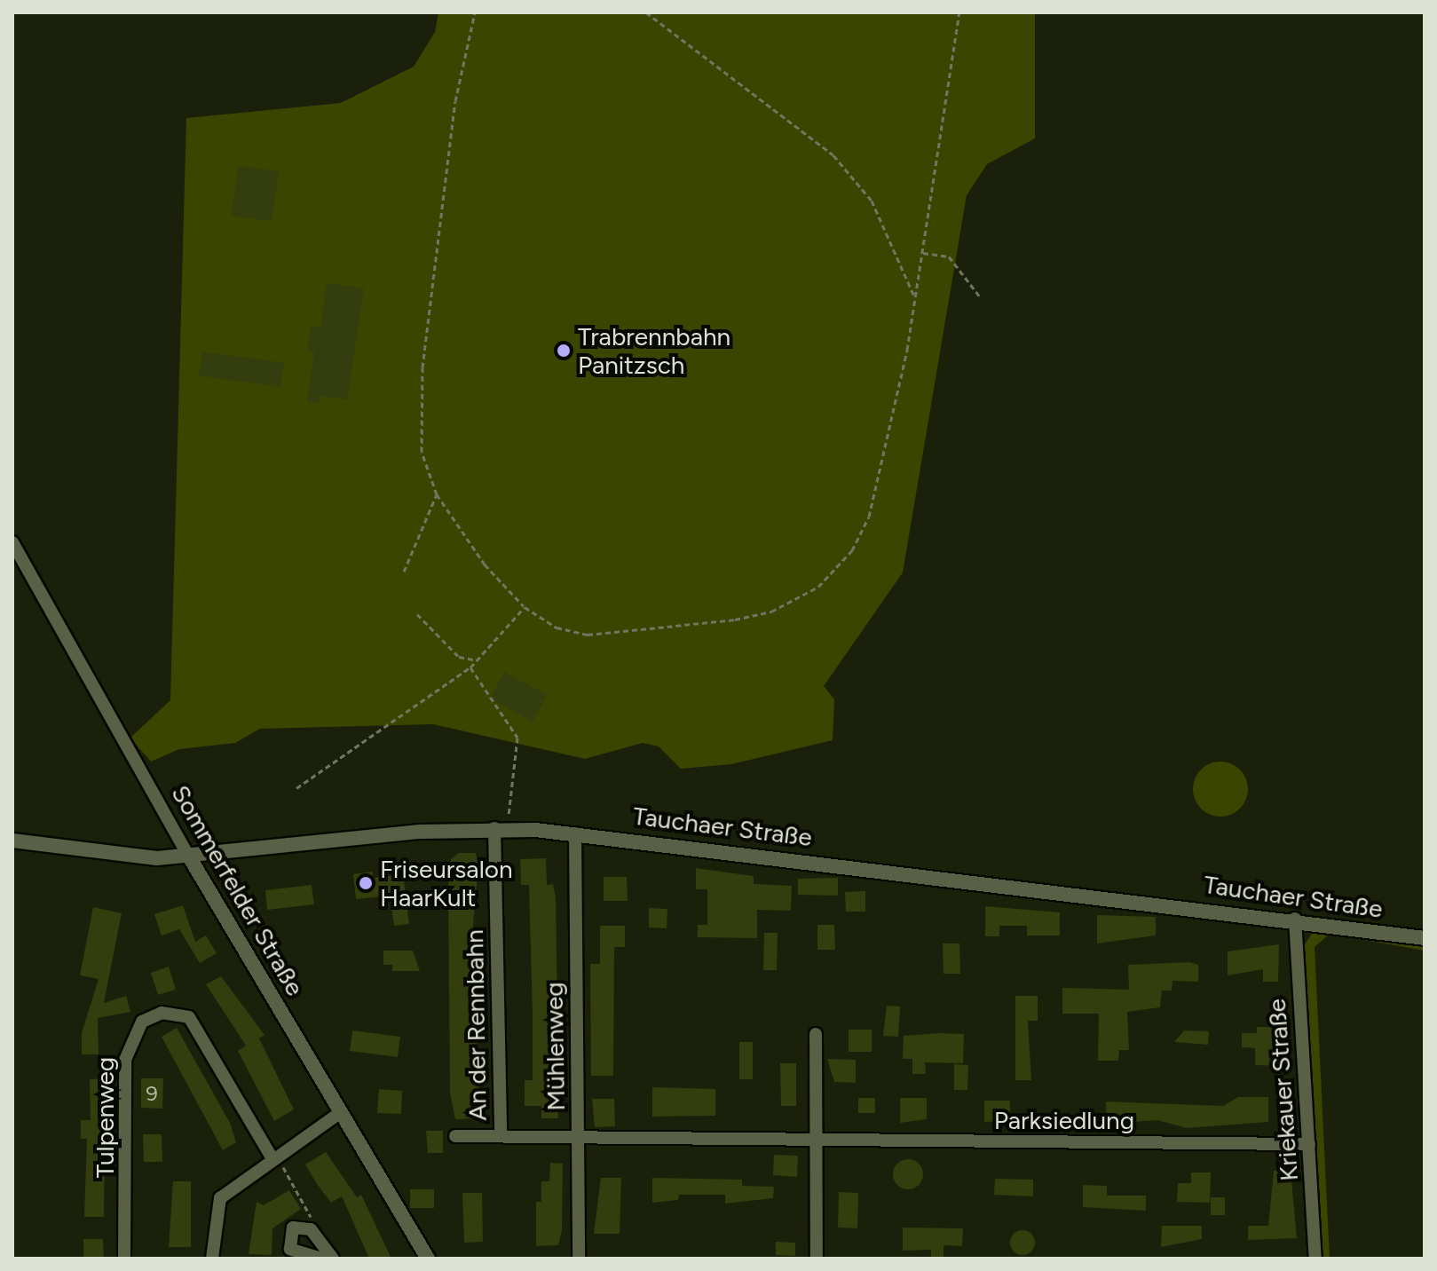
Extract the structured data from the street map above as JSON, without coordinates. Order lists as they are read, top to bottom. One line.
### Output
{"streets":{"street":["Tauchaer Straße","Sommerfelder Straße","An der Rennbahn","Mühlenweg","Kriekauer Straße","Tulpenweg","Parksiedlung"]},"crossings":[["Tauchaer Straße","Sommerfelder Straße"],["Tauchaer Straße","An der Rennbahn"],["Tauchaer Straße","Mühlenweg"],["Tauchaer Straße","Kriekauer Straße"],["An der Rennbahn","Parksiedlung"],["Mühlenweg","Parksiedlung"],["Kriekauer Straße","Parksiedlung"]],"places":["Trabrennbahn Panitzsch","Friseursalon HaarKult"],"house_numbers":["9"]}
